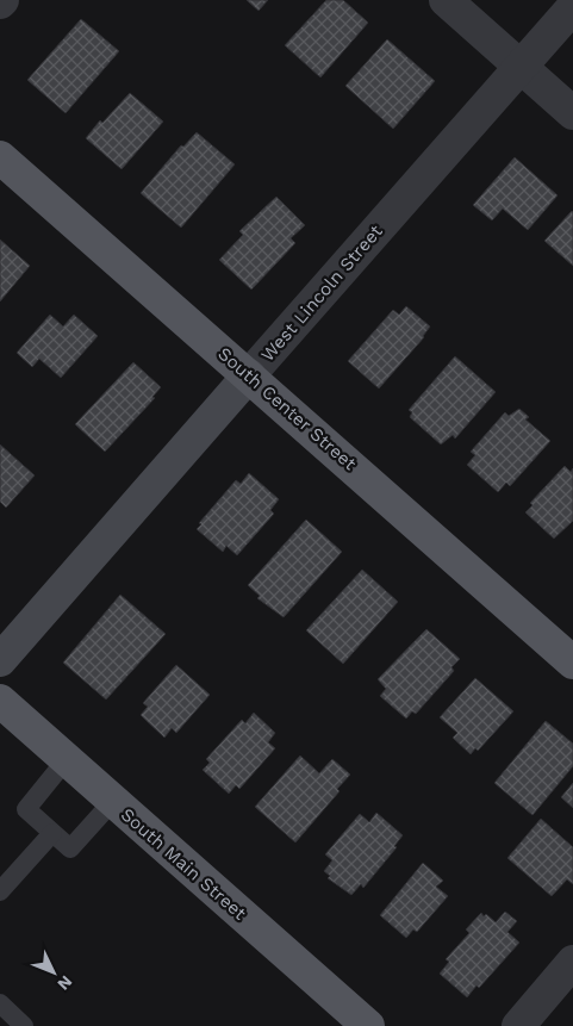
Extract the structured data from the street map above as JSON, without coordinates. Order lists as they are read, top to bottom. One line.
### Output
{"streets":{"main road":["West Lincoln Street","South Center Street","South Main Street"]},"crossings":[["West Lincoln Street","South Center Street"]],"north":"bottom right"}
